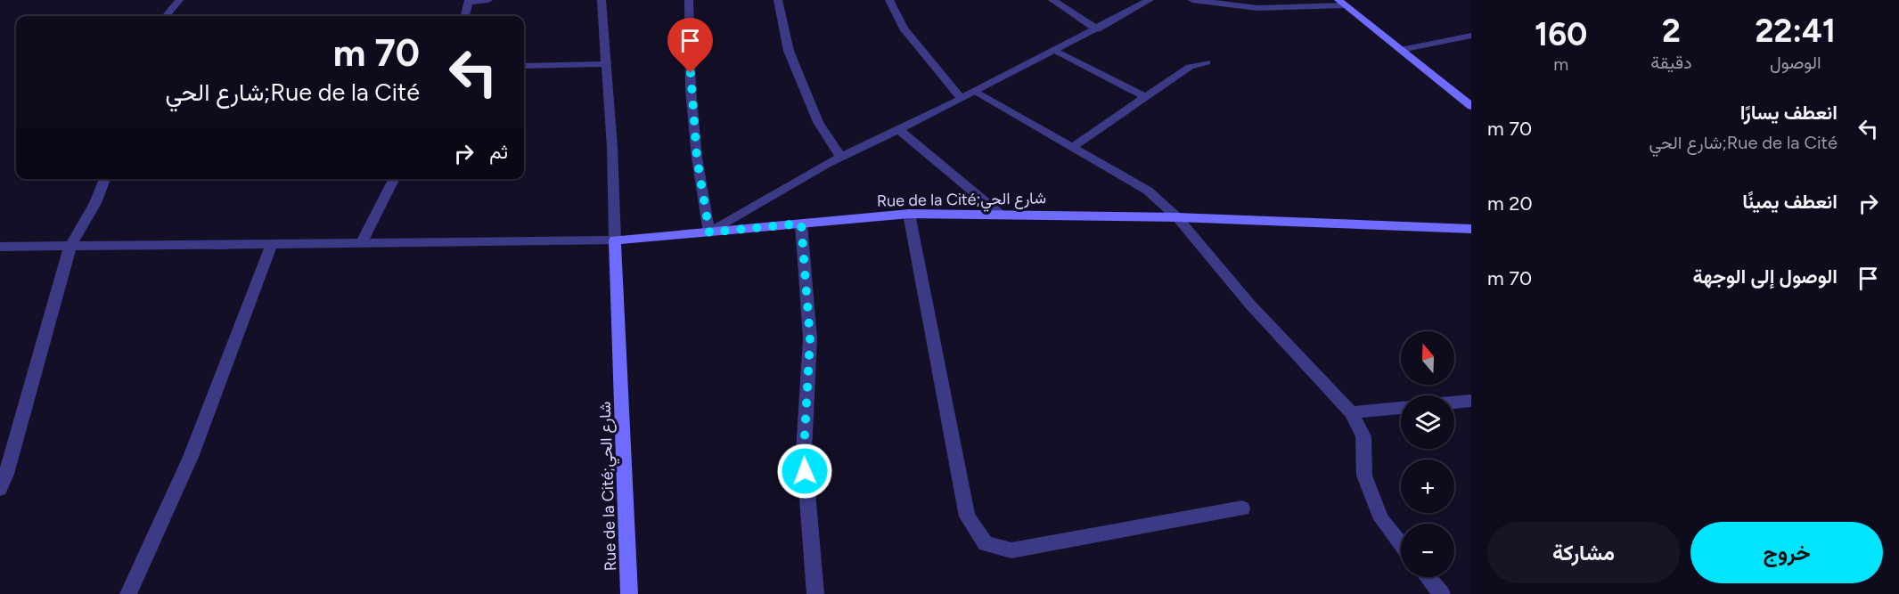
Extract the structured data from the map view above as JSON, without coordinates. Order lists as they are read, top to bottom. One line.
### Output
{"streets":{"street":["Rue de la Cité;شارع الحي"]},"north":"top","page":{"eta":["22:41","الوصول","2","دقيقة","160","m"],"turn":["70 m","Rue de la Cité;شارع الحي"],"list":[{"name":"انعطف يسارًا","note":"Rue de la Cité;شارع الحي","value":"70 m"},{"name":"انعطف يمينًا","value":"20 m"},{"name":"الوصول إلى الوجهة","value":"70 m"}],"then":"ثم","map_buttons":["+","−"],"buttons":["خروج","مشاركة"]}}
